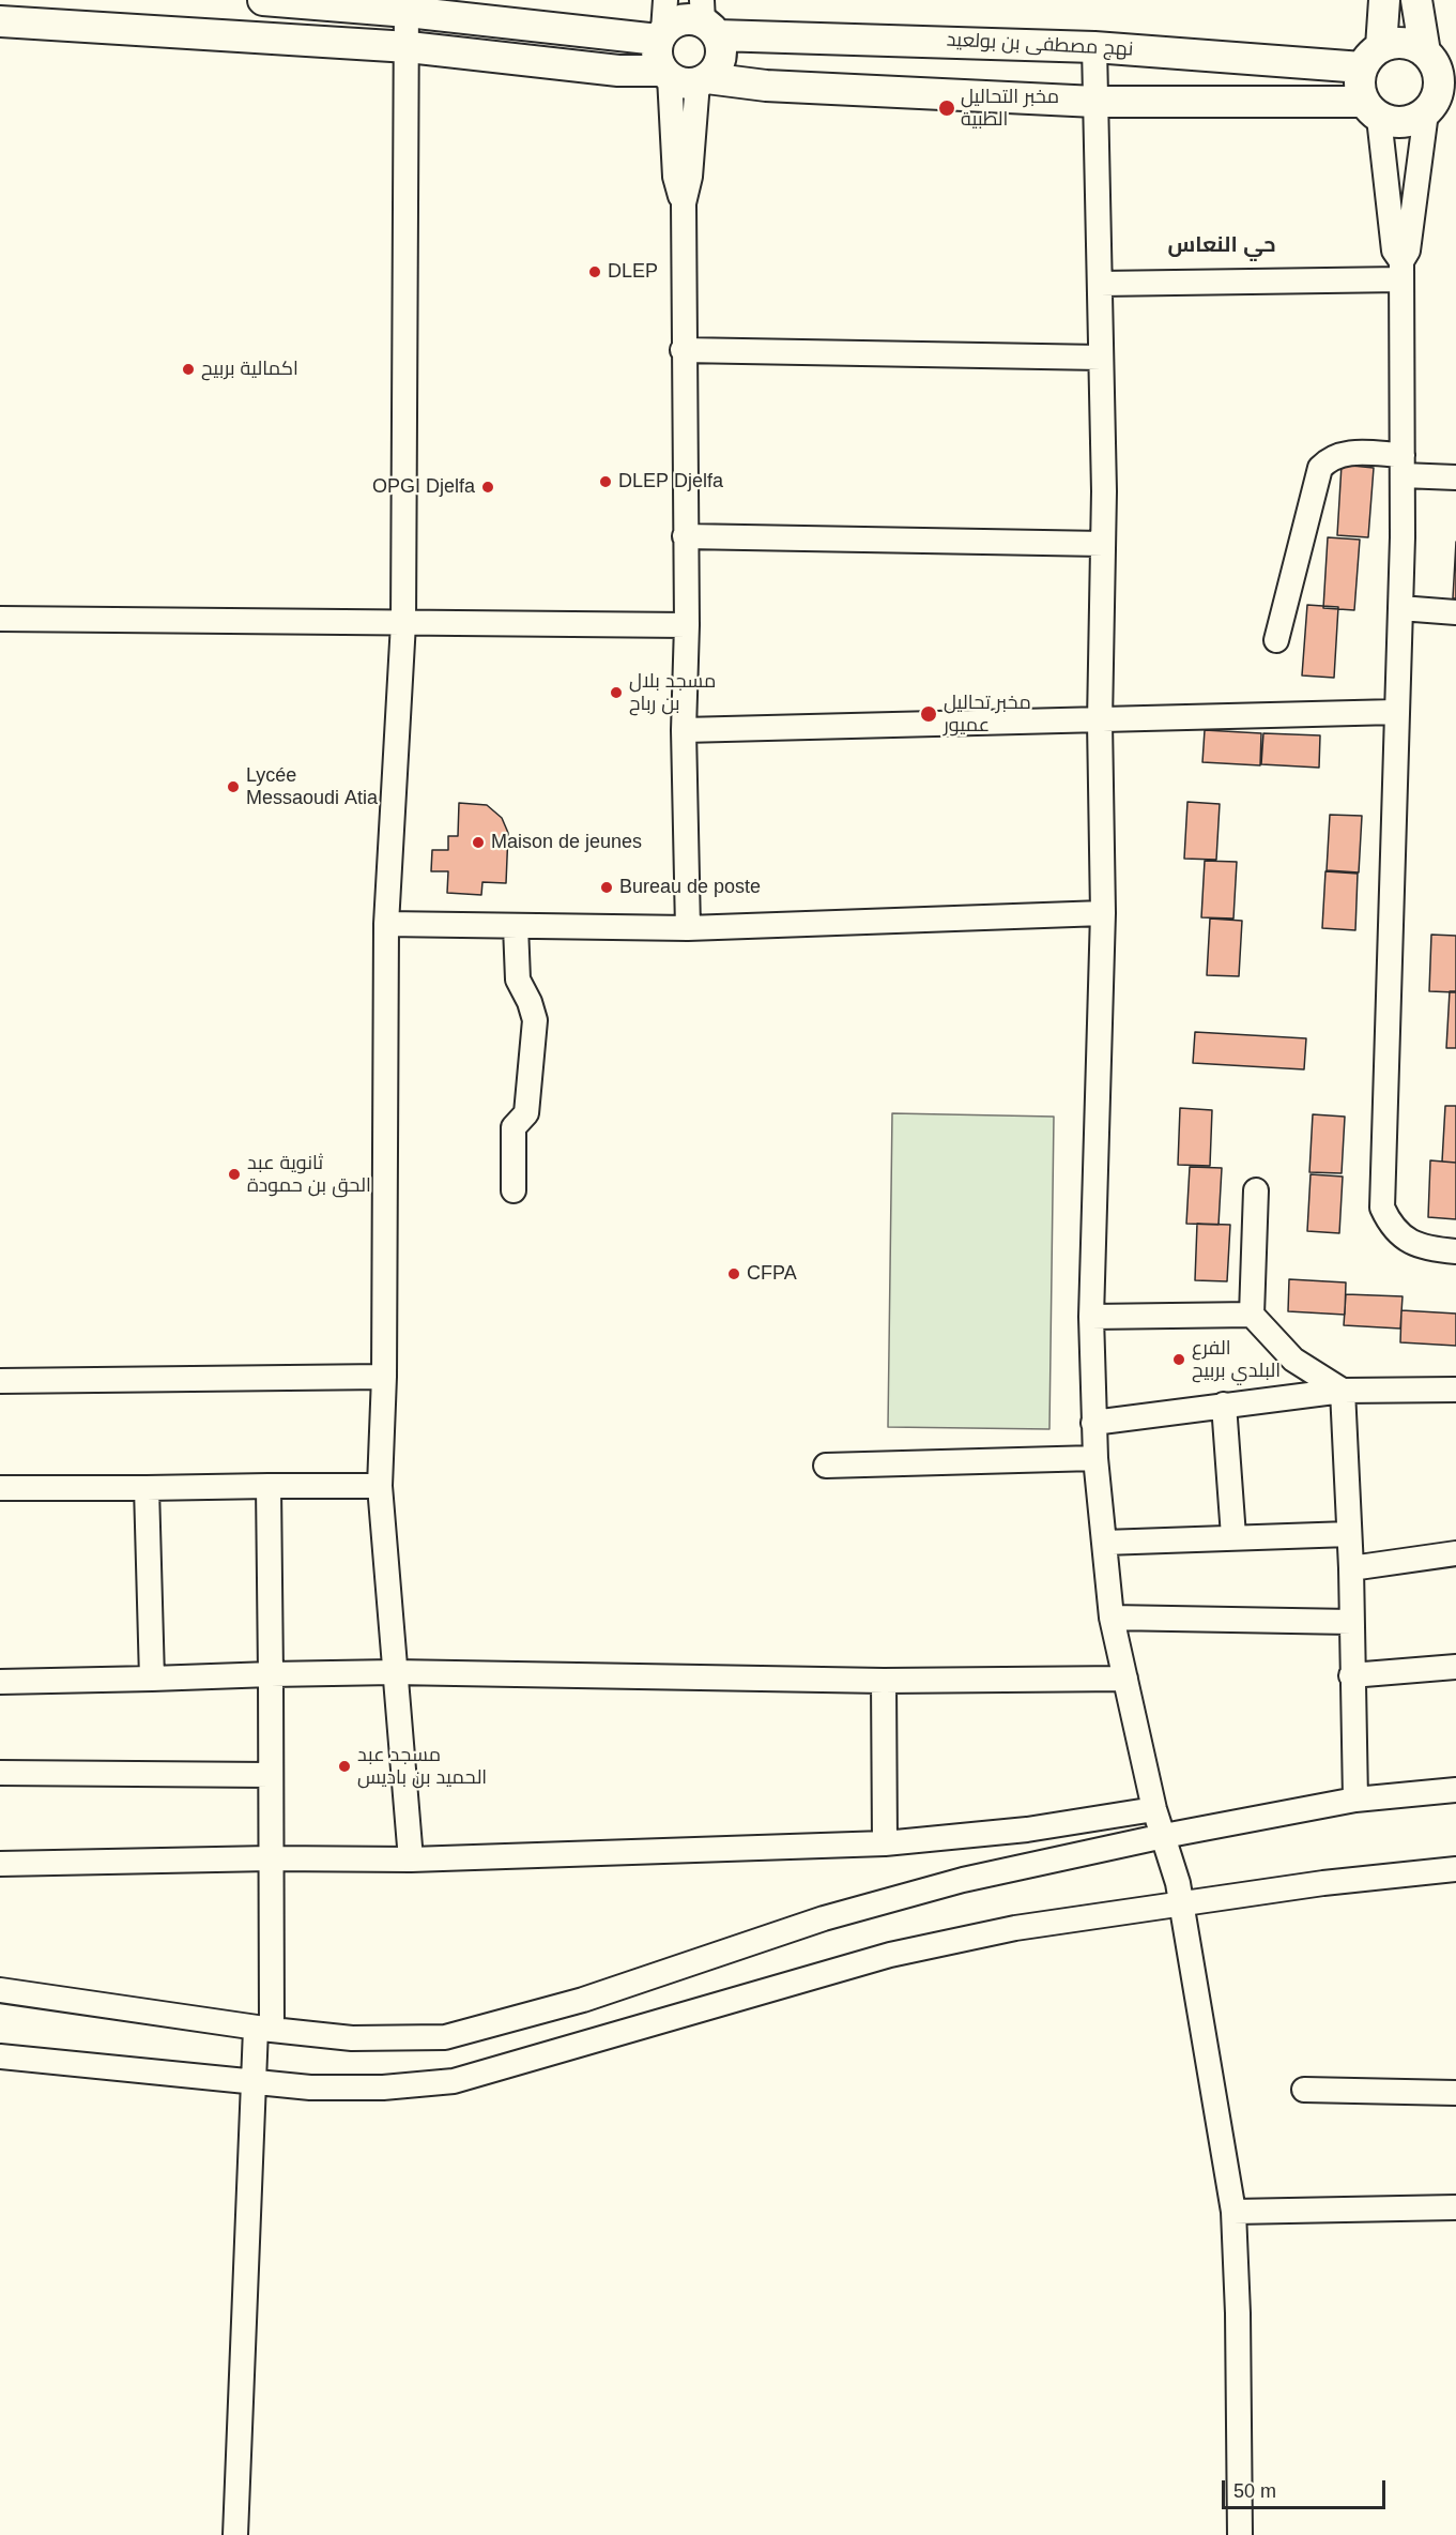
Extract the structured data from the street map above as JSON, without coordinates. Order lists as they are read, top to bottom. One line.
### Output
{"streets":{"main road":["نهج مصطفى بن بولعيد"]},"districts":["حي النعاس"],"places":["مخبر التحاليل الطبية","DLEP","اكمالية بربيح","DLEP Djelfa","OPGI Djelfa","مسجد بلال بن رباح","مخبر تحاليل عميور","Lycée Messaoudi Atia","Maison de jeunes","Bureau de poste","ثانوية عبد الحق بن حمودة","CFPA","الفرع البلدي بربيح","مسجد عبد الحميد بن باديس"],"scale_bar":"50 m"}
